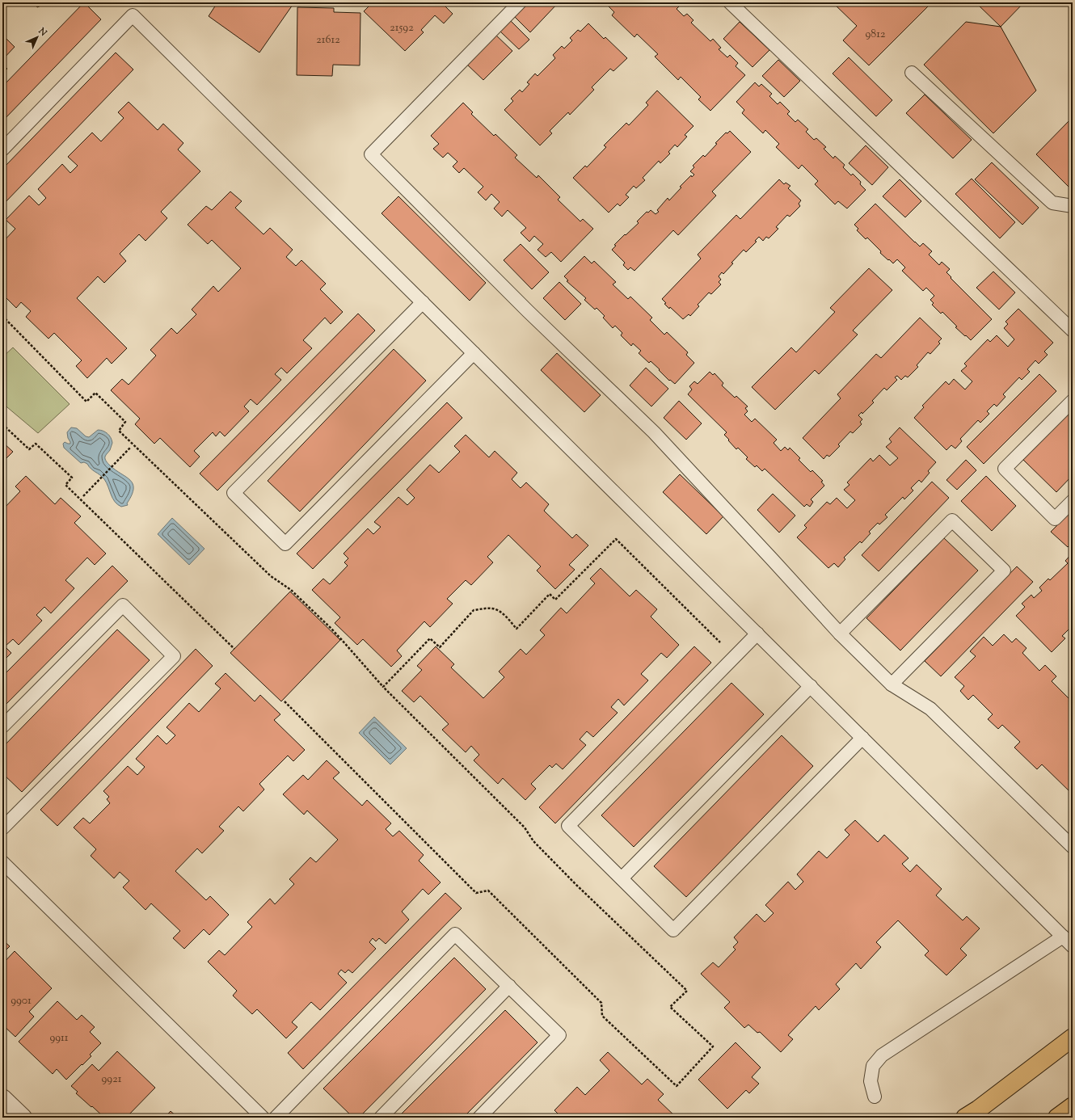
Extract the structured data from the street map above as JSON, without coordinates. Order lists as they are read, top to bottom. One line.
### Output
{"house_numbers":["21592","9812","21612","9901","9911","9921"],"north":"top right"}
